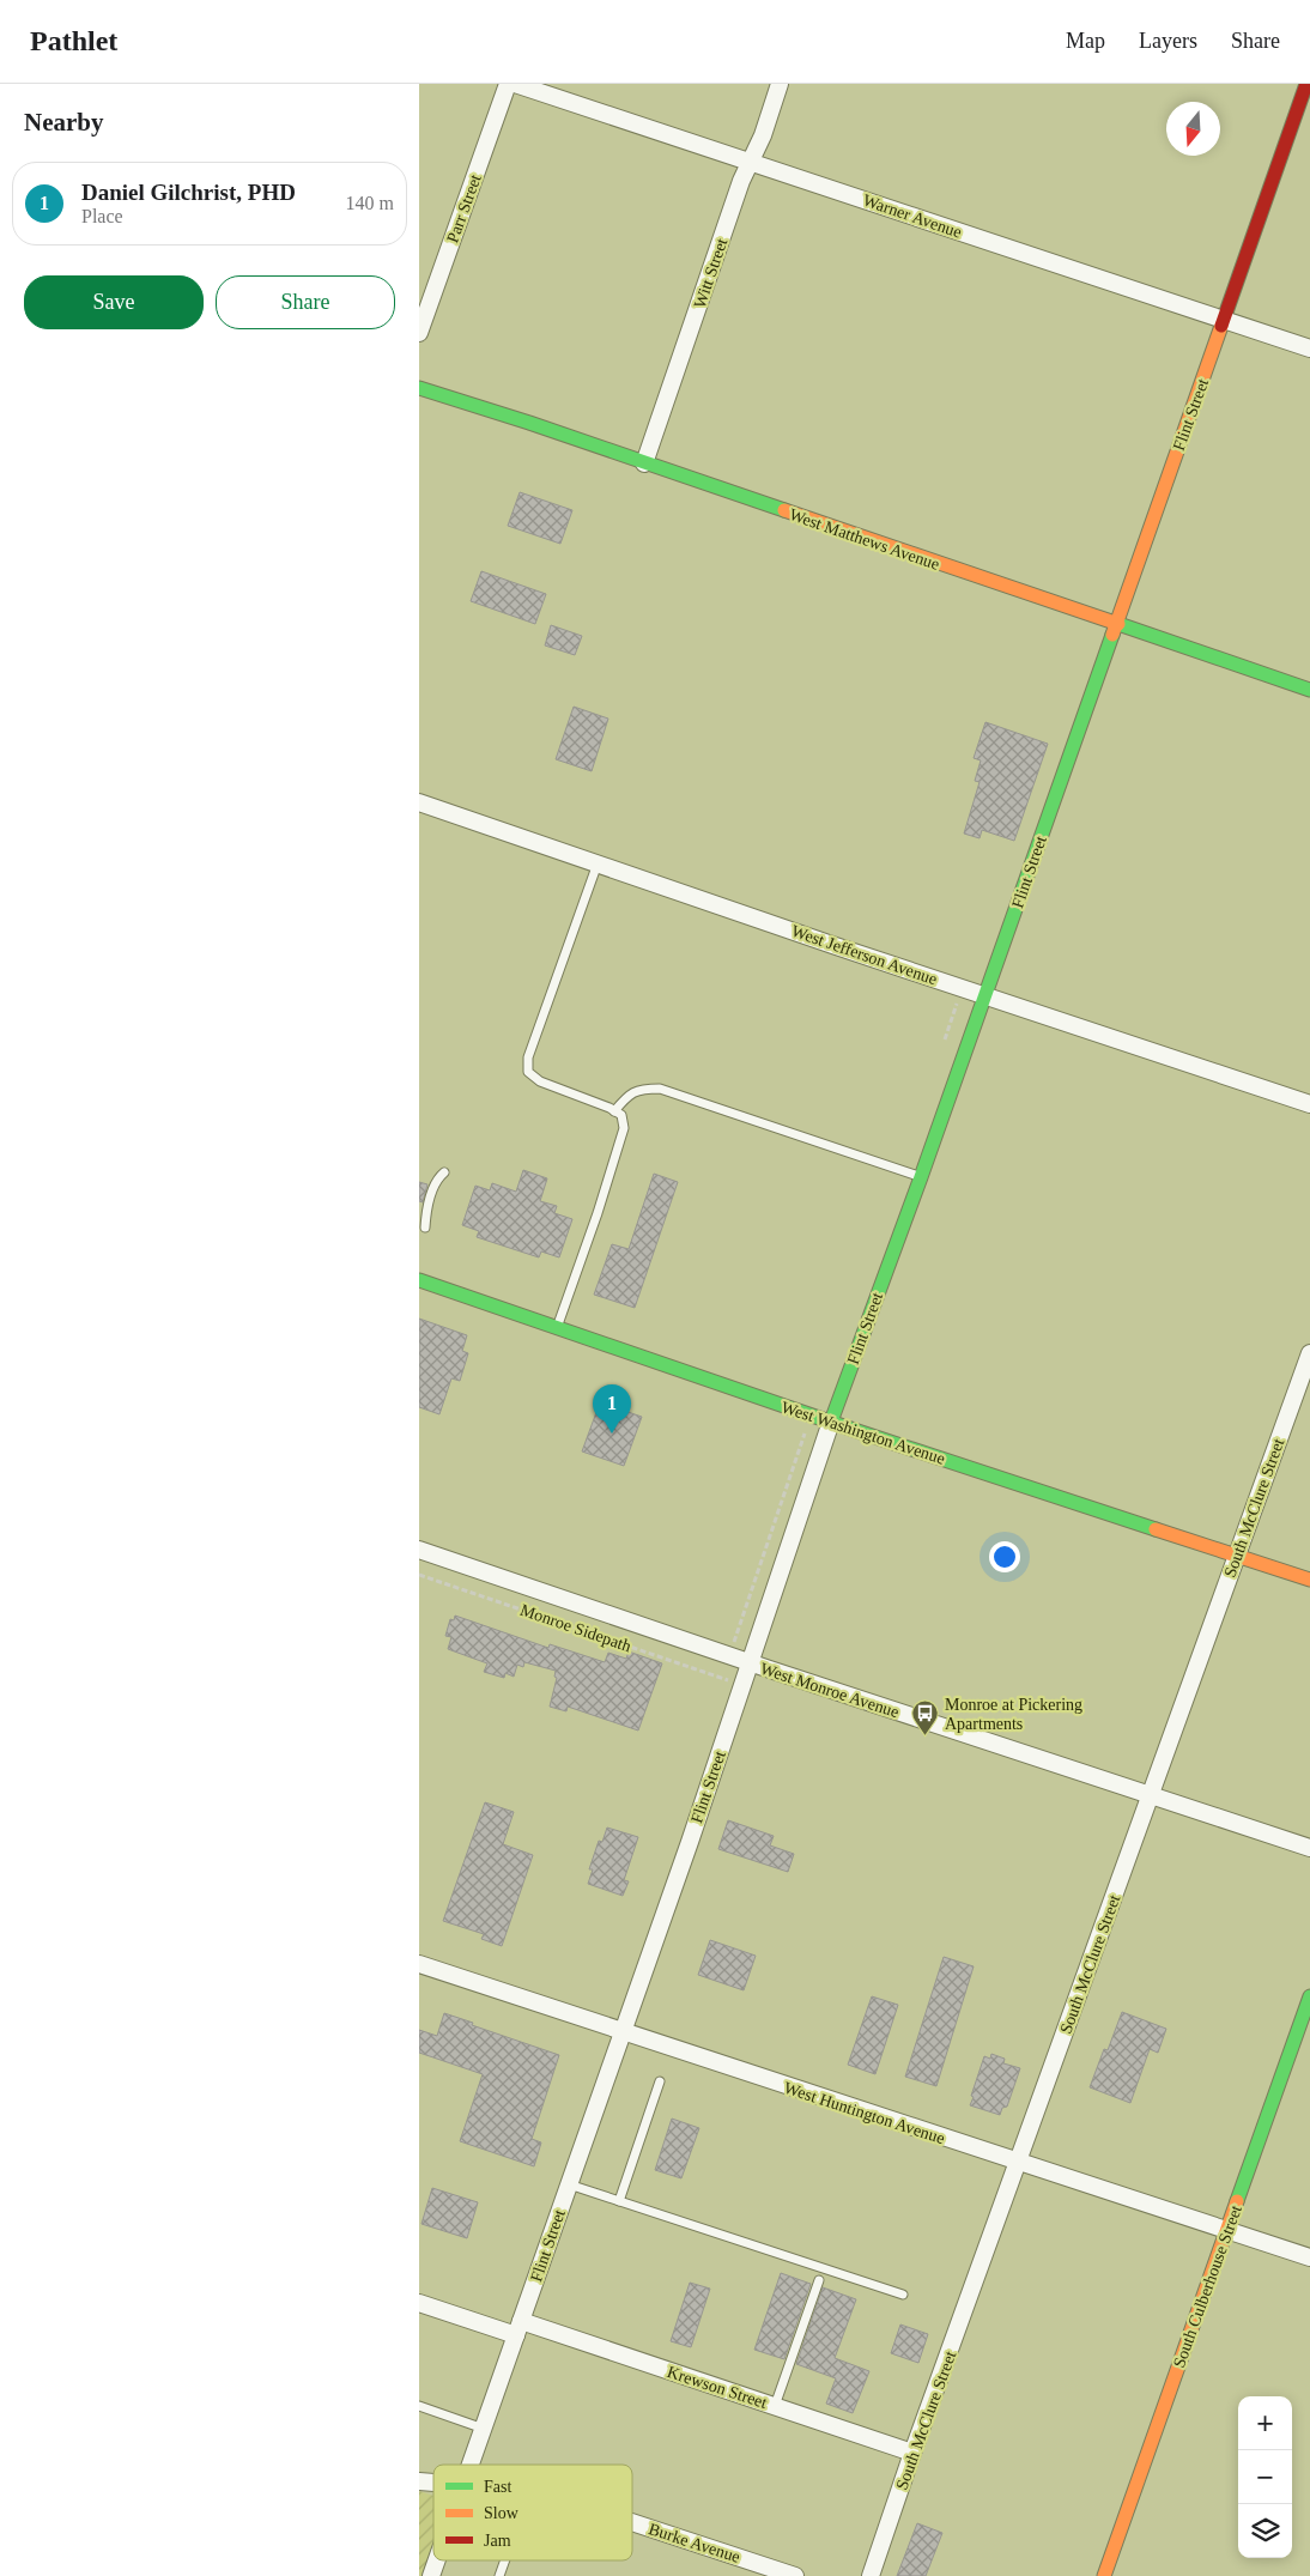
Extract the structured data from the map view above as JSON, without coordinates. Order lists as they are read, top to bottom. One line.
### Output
{"streets":{"street":["Parr Street","Warner Avenue","Witt Street","Flint Street","West Matthews Avenue","West Jefferson Avenue","West Washington Avenue","South McClure Street","West Monroe Avenue","West Huntington Avenue","South Culberhouse Street","Krewson Street","Burke Avenue"],"path":["Monroe Sidepath"]},"crossings":[["Warner Avenue","Witt Street"],["Warner Avenue","Flint Street"],["Witt Street","West Matthews Avenue"],["Flint Street","West Matthews Avenue"],["Flint Street","West Jefferson Avenue"],["Flint Street","West Washington Avenue"],["Flint Street","West Monroe Avenue"],["Flint Street","West Huntington Avenue"],["Flint Street","Krewson Street"],["West Washington Avenue","South McClure Street"],["South McClure Street","West Monroe Avenue"],["South McClure Street","West Huntington Avenue"],["South McClure Street","Krewson Street"],["West Huntington Avenue","South Culberhouse Street"]],"places":{"bus stop":["Monroe at Pickering Apartments"]},"legend":["Fast","Slow","Jam"],"north":"bottom","page":{"header":"Pathlet","nav":["Map","Layers","Share"],"heading":"Nearby","list":[{"mark":"1","name":"Daniel Gilchrist, PHD","note":"Place","value":"140 m"}],"buttons":["Save","Share"],"pins":"1","map_buttons":["+","−"]}}
